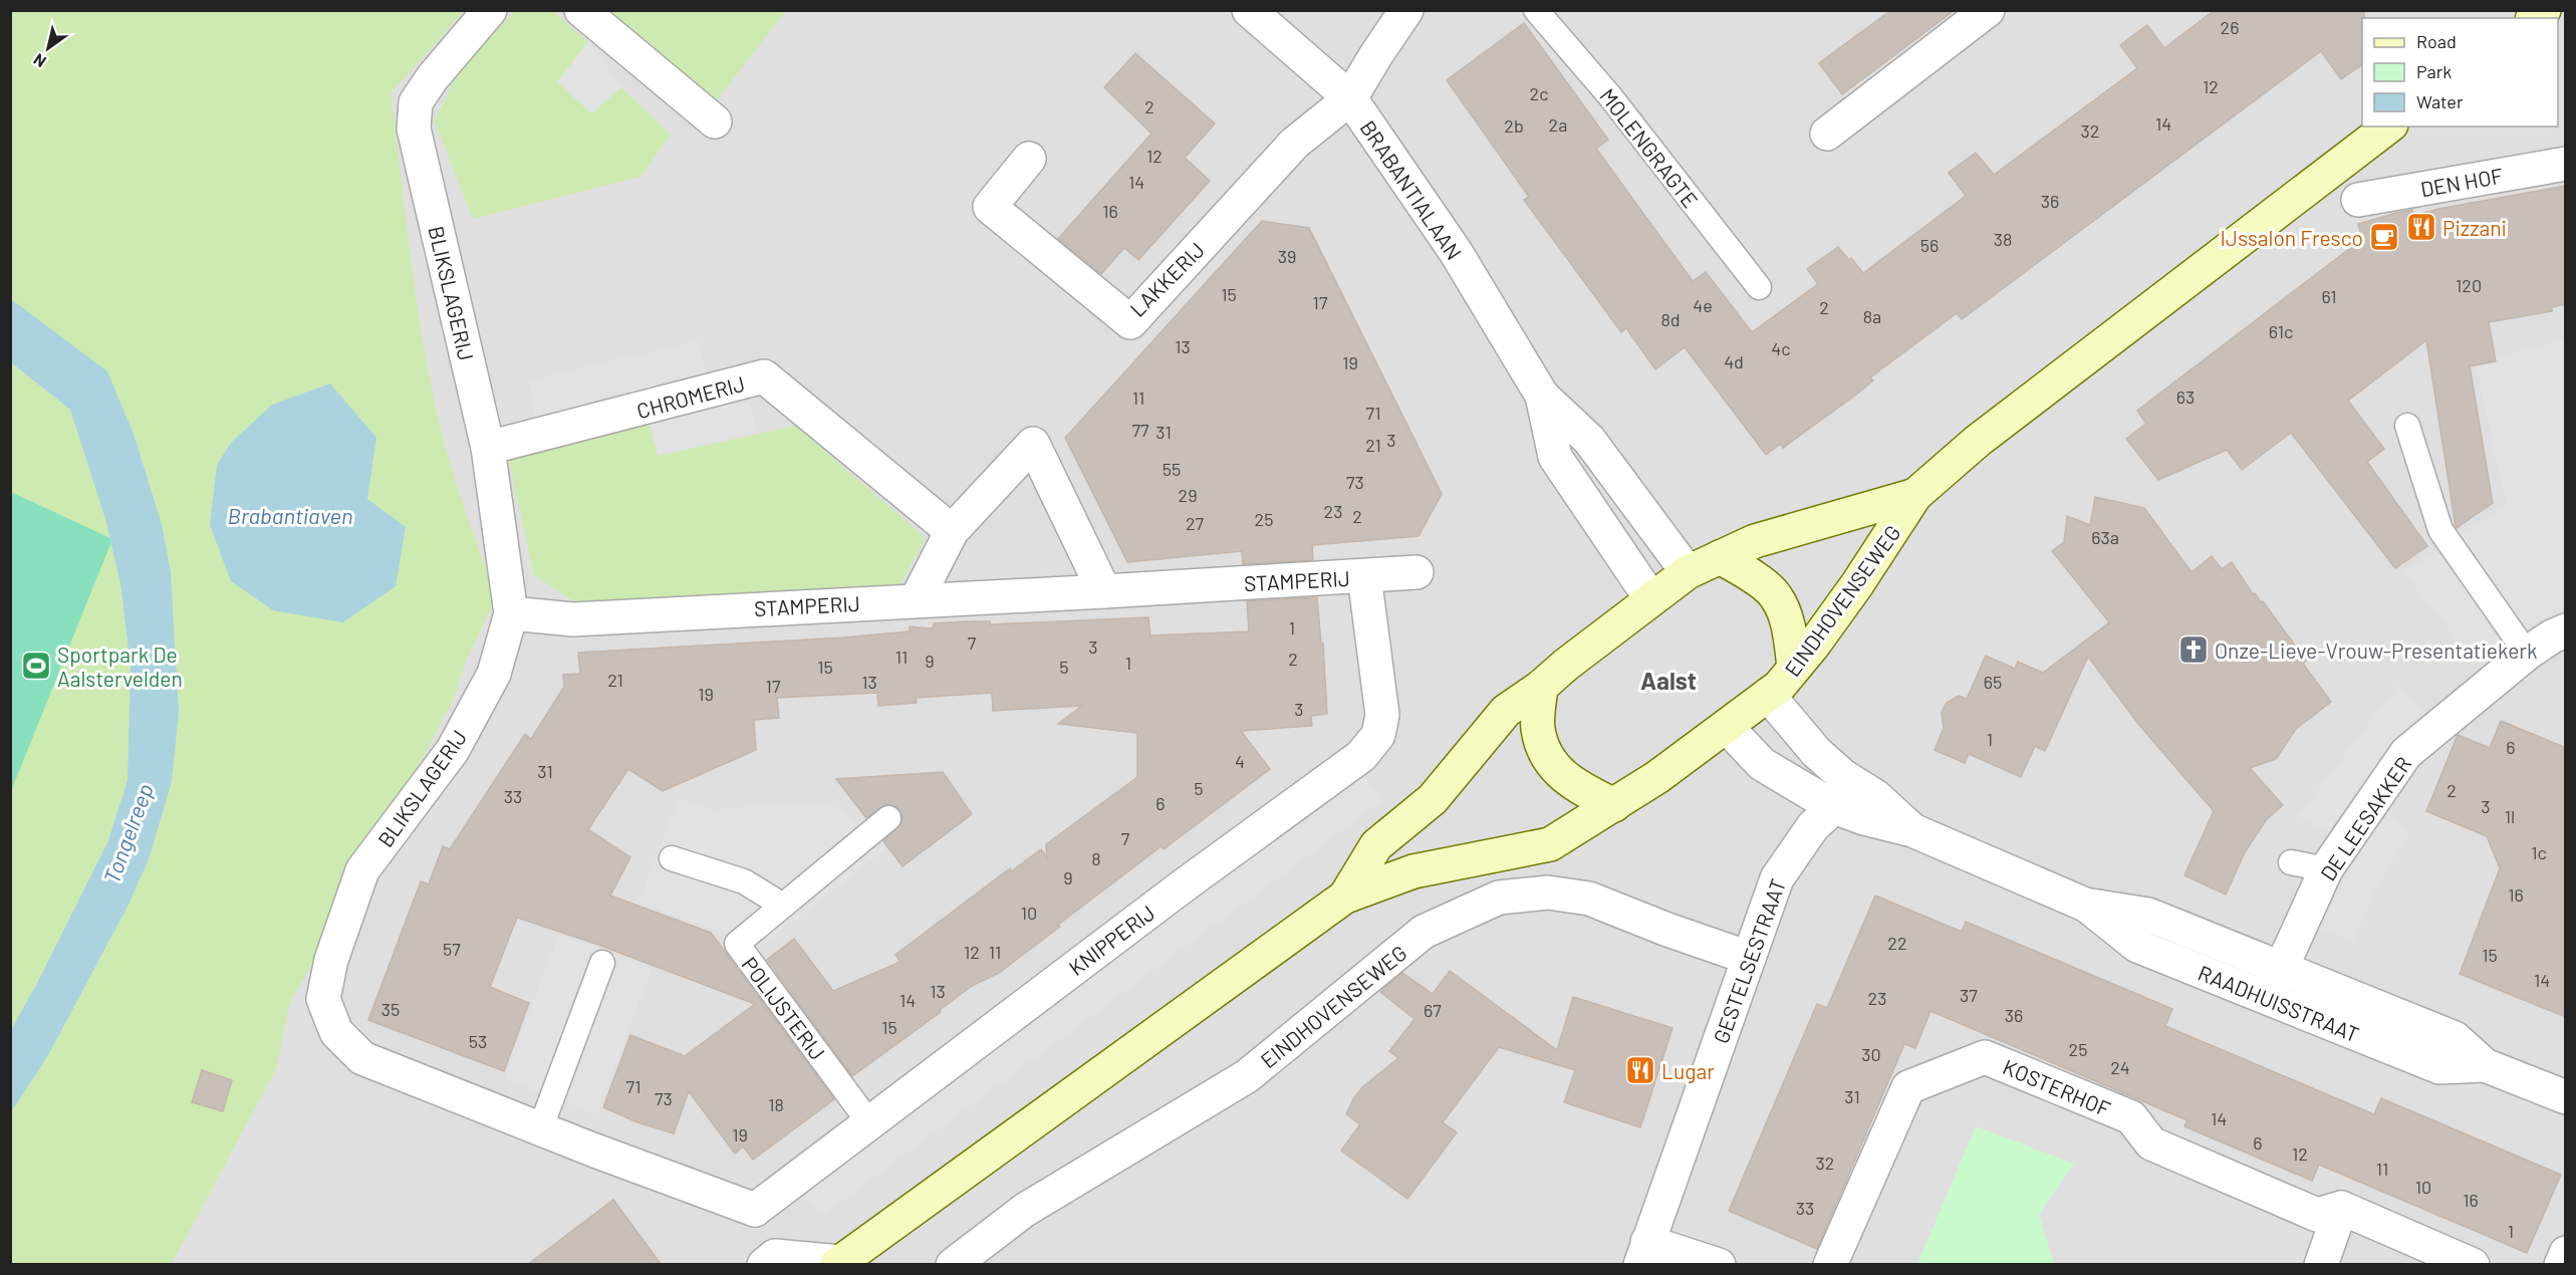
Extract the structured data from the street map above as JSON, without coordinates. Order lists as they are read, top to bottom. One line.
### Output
{"streets":{"main road":["EINDHOVENSEWEG"],"street":["DEN HOF","BRABANTIALAAN","LAKKERIJ","BLIKSLAGERIJ","CHROMERIJ","STAMPERIJ","DE LEESAKKER","KNIPPERIJ","GESTELSESTRAAT","RAADHUISSTRAAT","KOSTERHOF"],"lane":["MOLENGRAGTE","POLIJSTERIJ"]},"crossings":[["BRABANTIALAAN","LAKKERIJ"],["BRABANTIALAAN","EINDHOVENSEWEG"],["BLIKSLAGERIJ","CHROMERIJ"],["BLIKSLAGERIJ","STAMPERIJ"],["BLIKSLAGERIJ","KNIPPERIJ"],["STAMPERIJ","KNIPPERIJ"],["EINDHOVENSEWEG","GESTELSESTRAAT"],["EINDHOVENSEWEG","RAADHUISSTRAAT"],["DE LEESAKKER","RAADHUISSTRAAT"],["KNIPPERIJ","POLIJSTERIJ"],["GESTELSESTRAAT","RAADHUISSTRAAT"]],"districts":["Aalst"],"water":["Brabantiaven","Tongelreep"],"places":{"restaurant":["Pizzani","Lugar"],"cafe":["IJssalon Fresco"],"church":["Onze-Lieve-Vrouw-Presentatiekerk"],"sports":["Sportpark De Aalstervelden"]},"house_numbers":["26","12","2c","2","14","2a","2b","32","12","14","36","16","38","56","39","120","15","61","17","4e","2","8a","8d","61c","13","4c","4d","19","63","11","71","77","31","3","21","55","73","29","23","2","25","27","63a","1","7","3","11","2","9","1","15","5","21","13","65","17","19","3","1","6","4","31","5","2","33","6","3","1l","7","1c","8","9","16","10","22","57","12","11","15","14","13","37","23","14","35","67","36","15","53","25","30","24","71","31","73","18","14","19","6","12","32","11","10","16","33","1"],"legend":["Road","Park","Water"],"north":"bottom left"}
